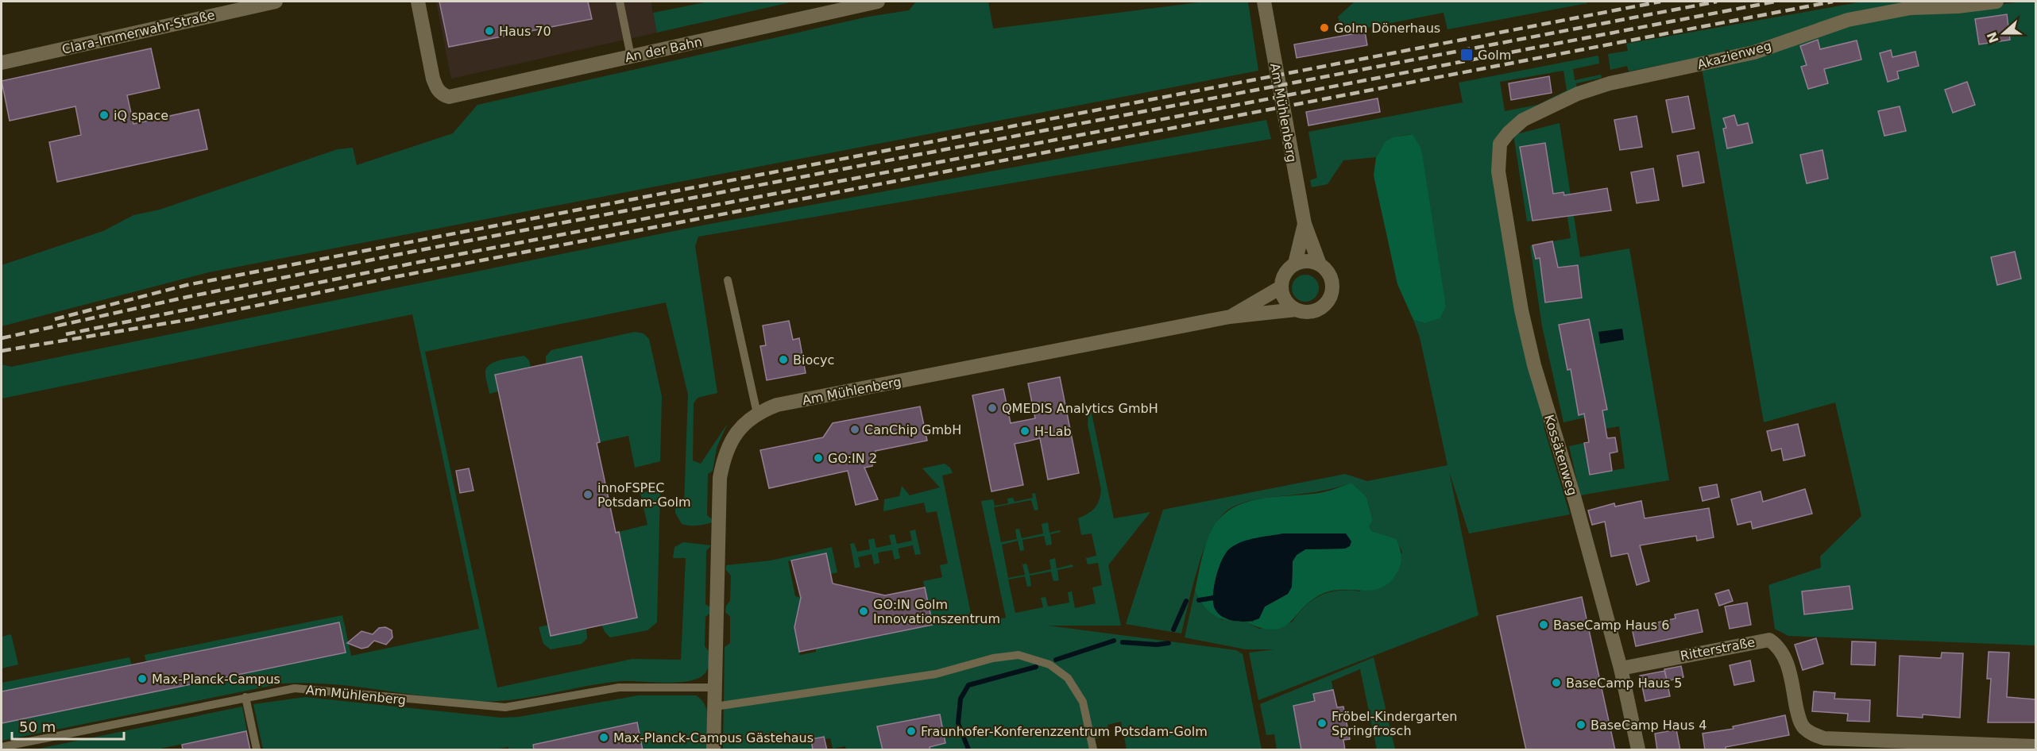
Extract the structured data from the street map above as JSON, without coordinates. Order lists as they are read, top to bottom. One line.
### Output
{"streets":{"street":["Clara-Immerwahr-Straße","An der Bahn","Akazienweg","Am Mühlenberg","Kossätenweg","Ritterstraße"]},"crossings":[["Akazienweg","Kossätenweg"],["Kossätenweg","Ritterstraße"]],"places":{"other":["Golm Dönerhaus","Haus 70","iQ space","Biocyc","QMEDIS Analytics GmbH","CanChip GmbH","H-Lab","GO:IN 2","innoFSPEC Potsdam-Golm","GO:IN Golm Innovationszentrum","BaseCamp Haus 6","Max-Planck-Campus","BaseCamp Haus 5","Fröbel-Kindergarten Springfrosch","BaseCamp Haus 4","Fraunhofer-Konferenzzentrum Potsdam-Golm","Max-Planck-Campus Gästehaus"],"transit":["Golm"]},"scale_bar":"50 m","north":"left"}
